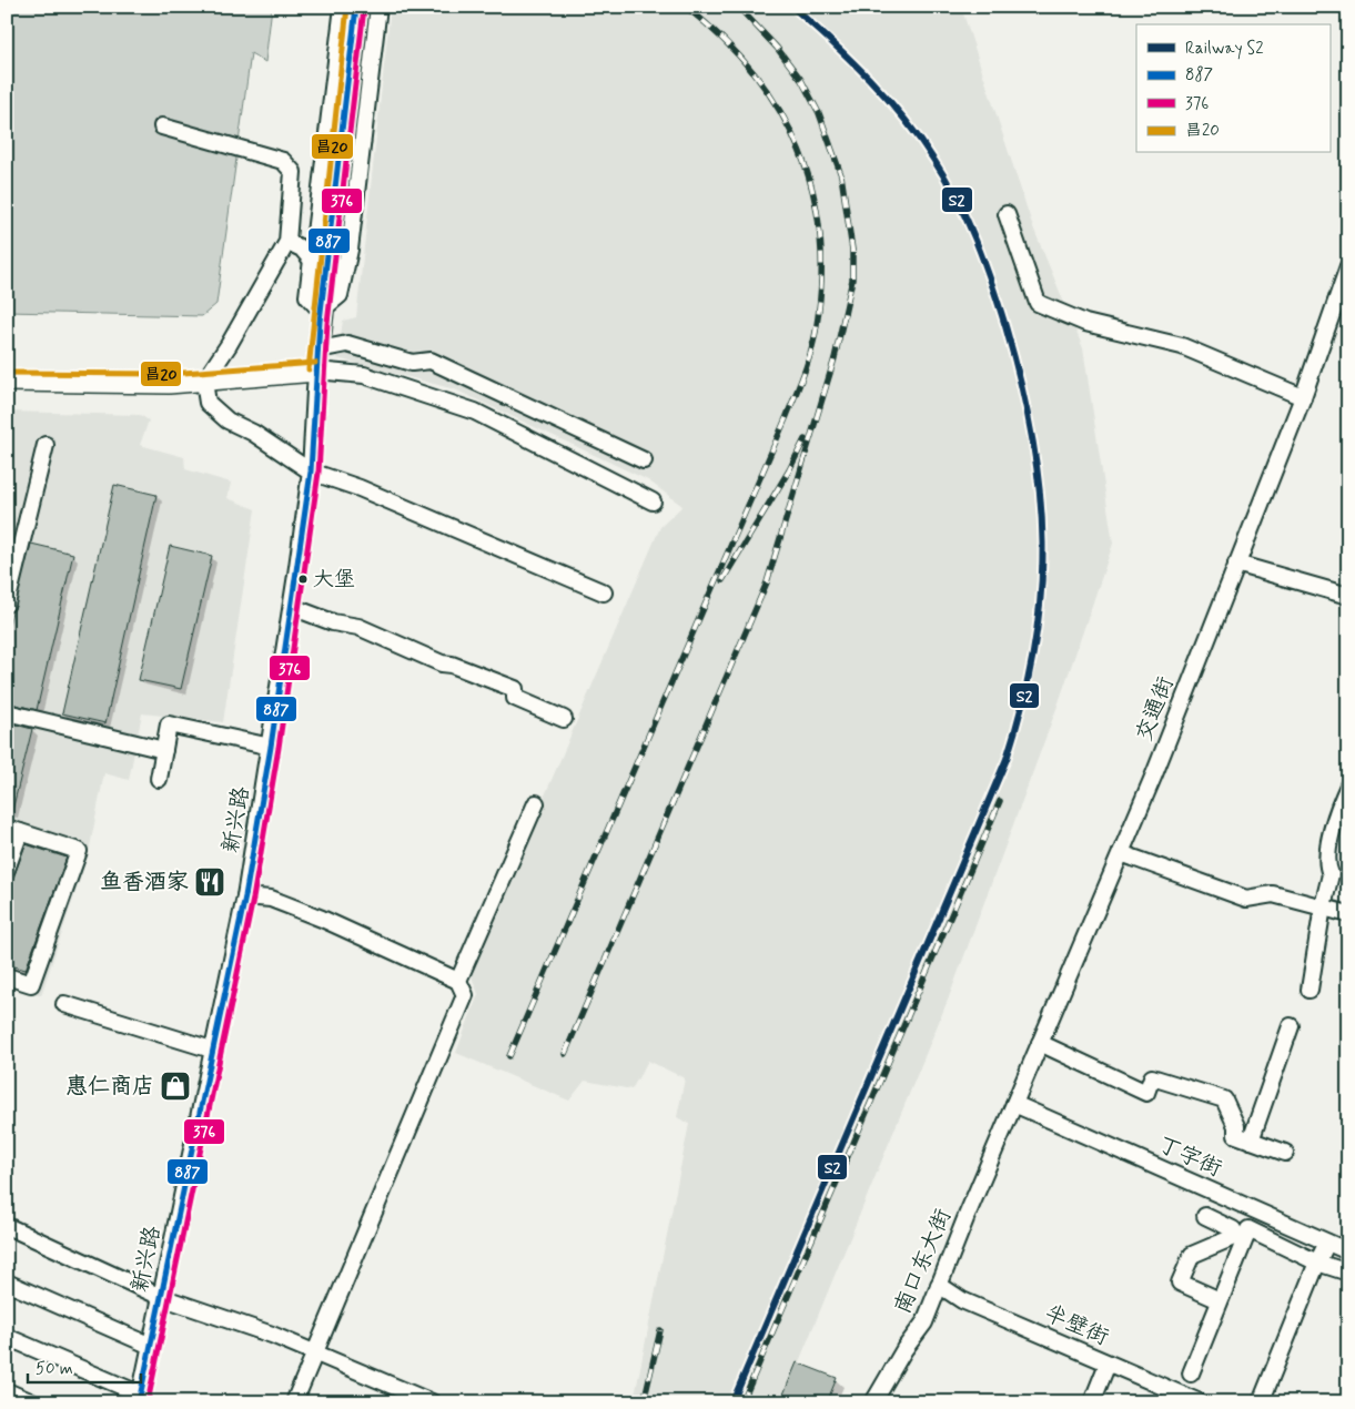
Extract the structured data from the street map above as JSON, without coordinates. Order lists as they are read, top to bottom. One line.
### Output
{"streets":{"street":["交通街","新兴路","丁字街","南口东大街","半壁街"]},"crossings":[["交通街","丁字街"],["交通街","南口东大街"],["南口东大街","半壁街"]],"places":{"other":["大堡"],"restaurant":["鱼香酒家"],"shop":["惠仁商店"]},"lines":["rail line S2","transit line 887","transit line 昌20","transit line 376"],"legend":["Railway S2","887","376","昌20"],"scale_bar":"50 m"}
